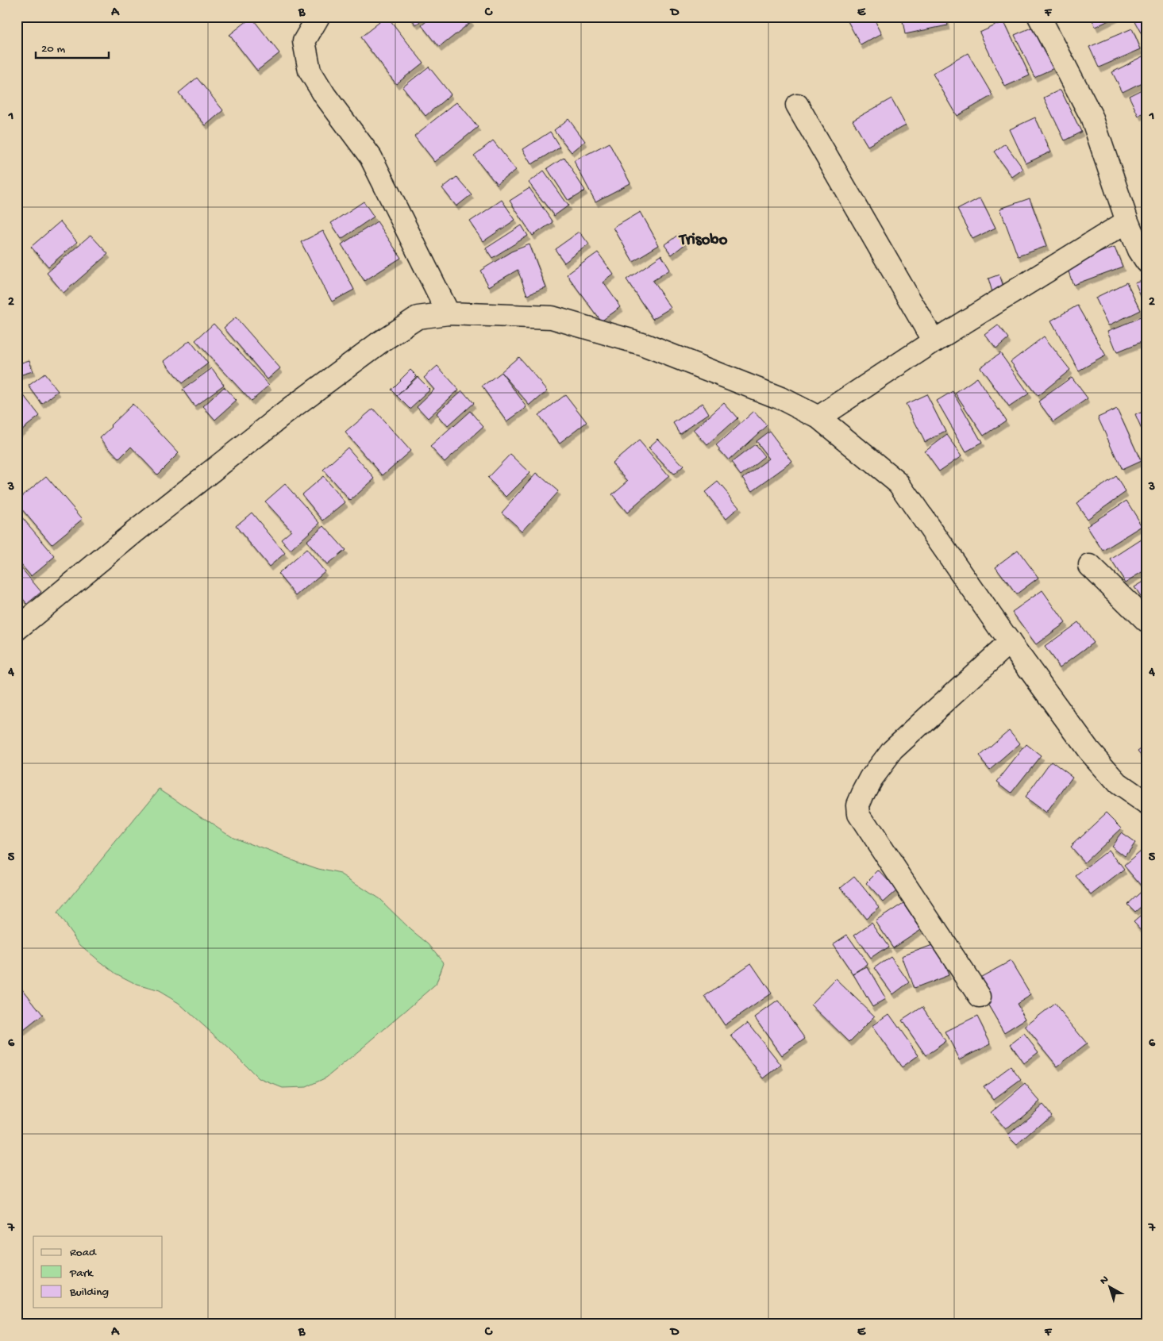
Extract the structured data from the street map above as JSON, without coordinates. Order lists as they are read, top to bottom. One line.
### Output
{"districts":["Trisobo"],"legend":["Road","Park","Building"],"scale_bar":"20 m","north":"top left","grid":{"columns":["A","B","C","D","E","F"],"rows":["1","2","3","4","5","6","7"]}}
